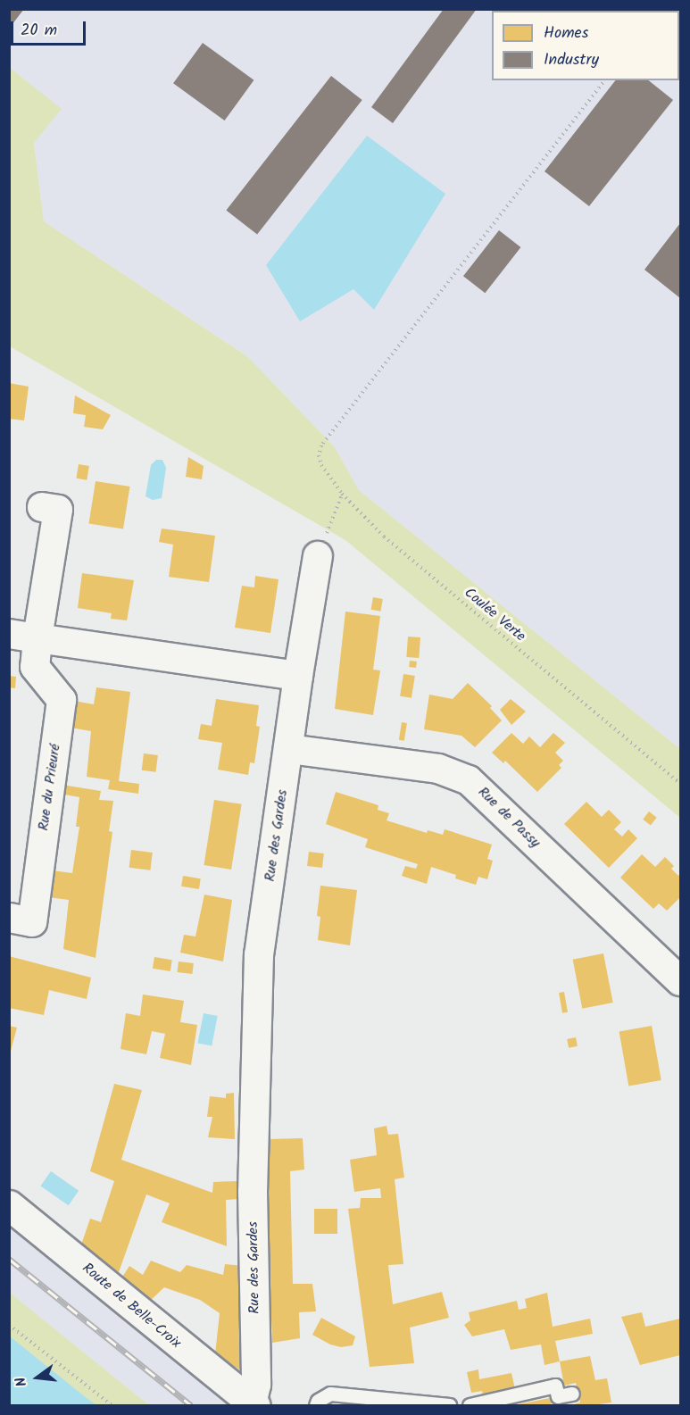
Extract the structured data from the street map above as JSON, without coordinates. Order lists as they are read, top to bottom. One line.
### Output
{"streets":{"street":["Rue du Prieuré","Rue de Passy","Rue des Gardes","Route de Belle-Croix"],"path":["Coulée Verte"]},"crossings":[["Rue de Passy","Rue des Gardes"],["Rue des Gardes","Route de Belle-Croix"]],"legend":["Homes","Industry"],"scale_bar":"20 m","north":"left"}
